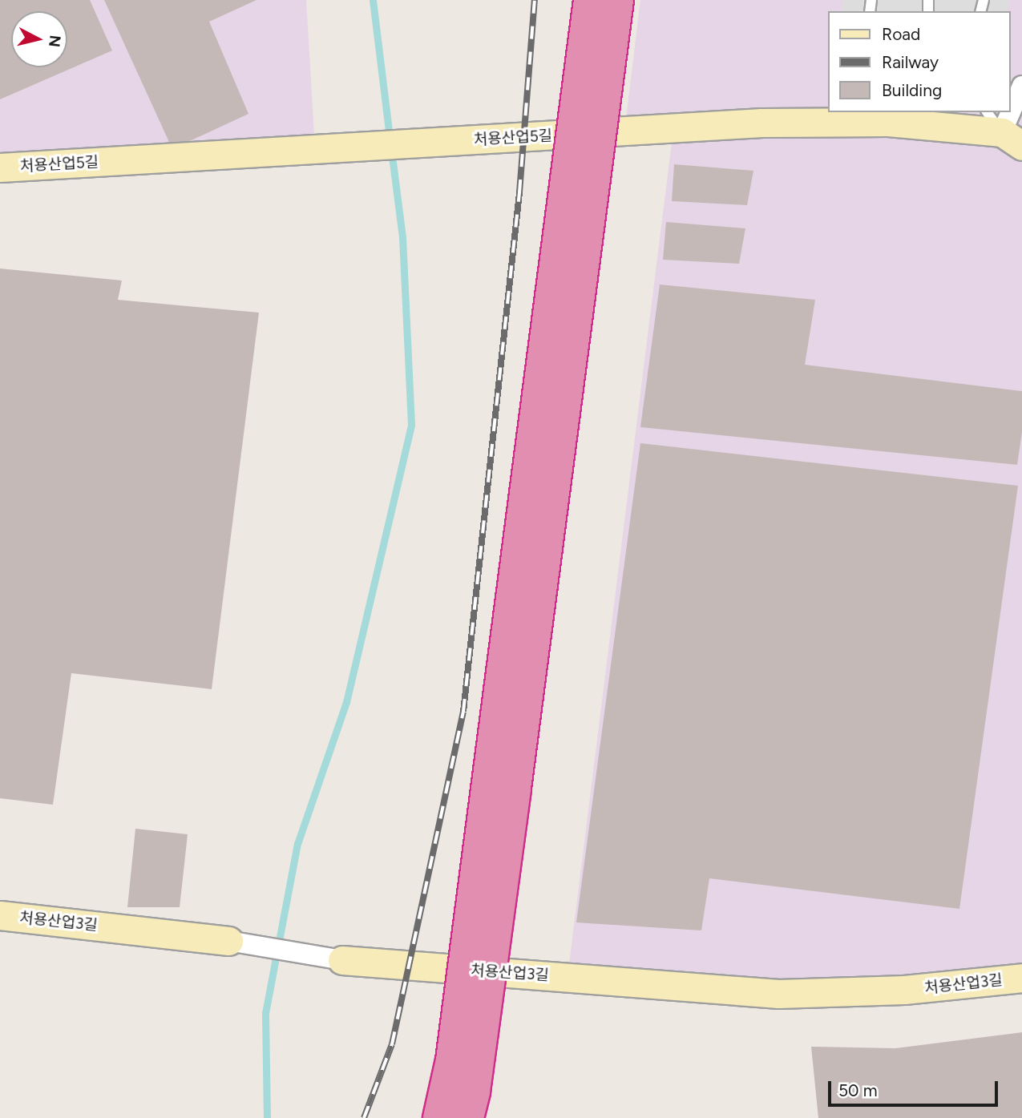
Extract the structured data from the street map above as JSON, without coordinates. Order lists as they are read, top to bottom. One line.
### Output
{"streets":{"street":["처용산업5길","처용산업3길"]},"legend":["Road","Railway","Building"],"scale_bar":"50 m","north":"right"}
